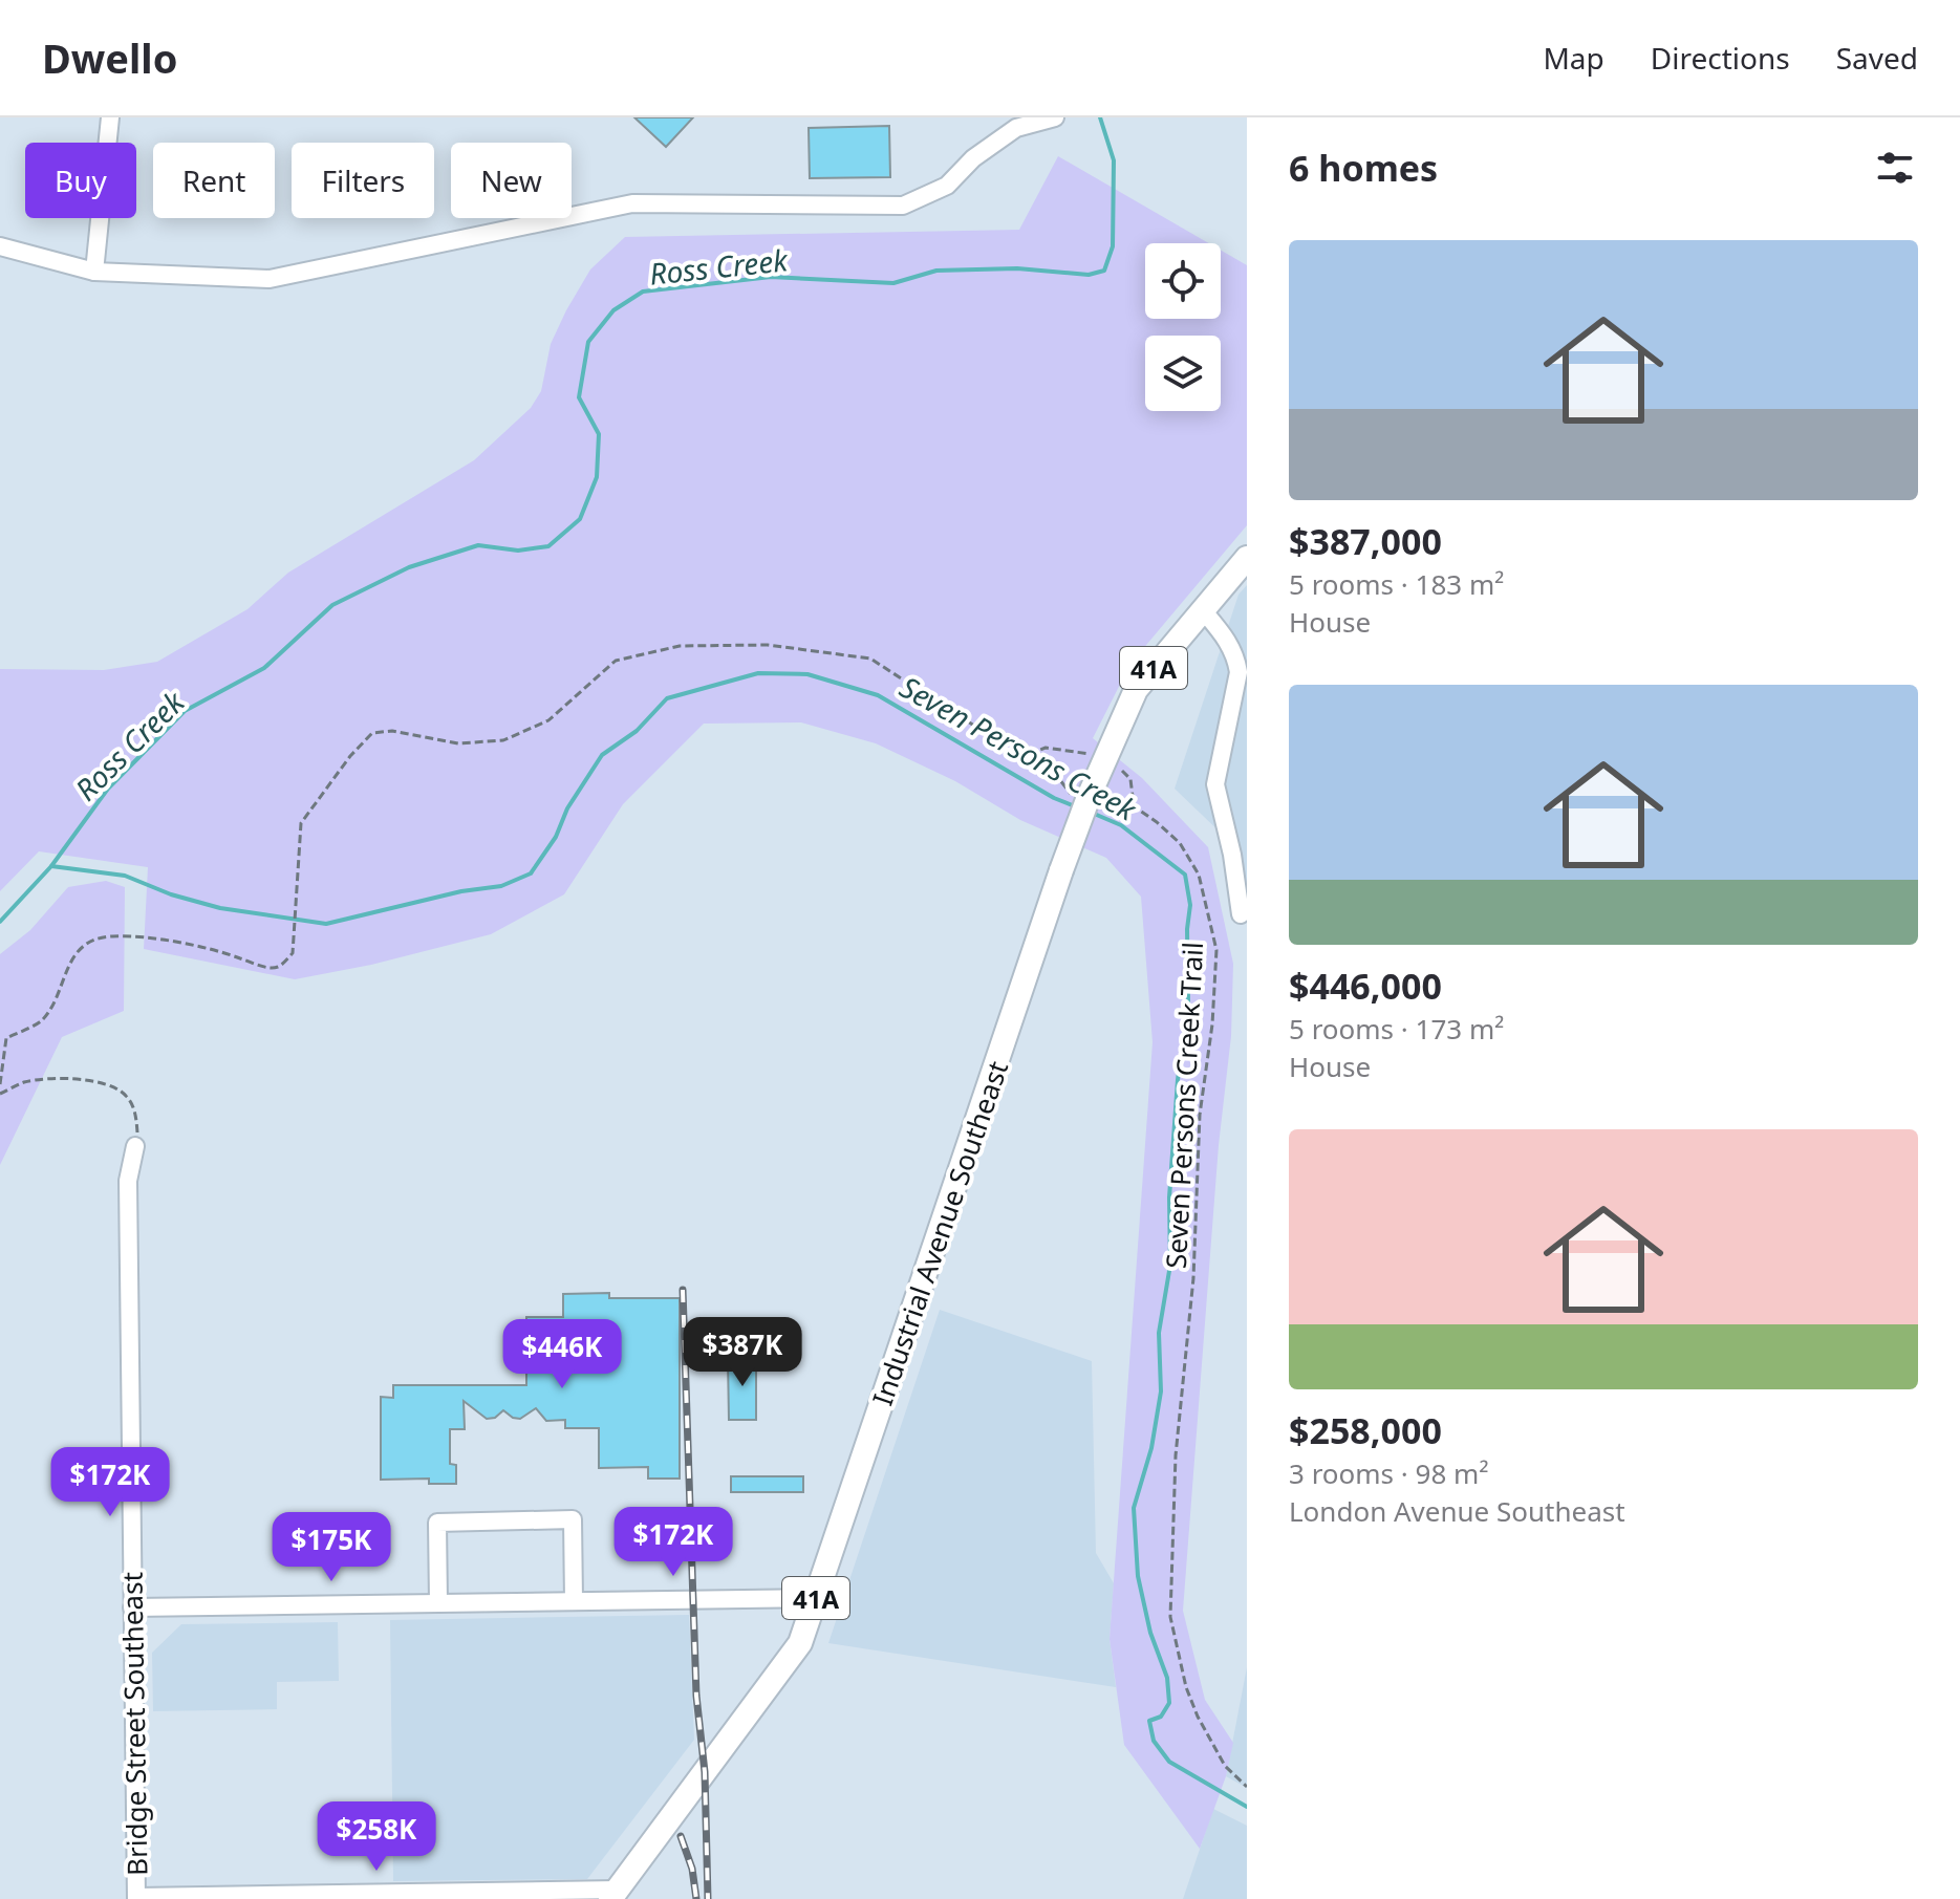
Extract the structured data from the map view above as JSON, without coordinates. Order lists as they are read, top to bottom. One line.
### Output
{"streets":{"main road":["41A","Industrial Avenue Southeast"],"street":["Bridge Street Southeast"],"path":["Seven Persons Creek Trail"]},"crossings":[["Seven Persons Creek Trail","Industrial Avenue Southeast"]],"water":["Ross Creek","Seven Persons Creek"],"page":{"header":"Dwello","nav":["Map","Directions","Saved"],"heading":"6 homes","chip":["Buy","Rent","Filters","New"],"list":[{"name":"$387,000","note":"5 rooms · 183 m² · House"},{"name":"$446,000","note":"5 rooms · 173 m² · House"},{"name":"$258,000","note":"3 rooms · 98 m² · London Avenue Southeast"}],"price":["$387K","$446K","$172K","$172K","$175K","$258K"]}}
